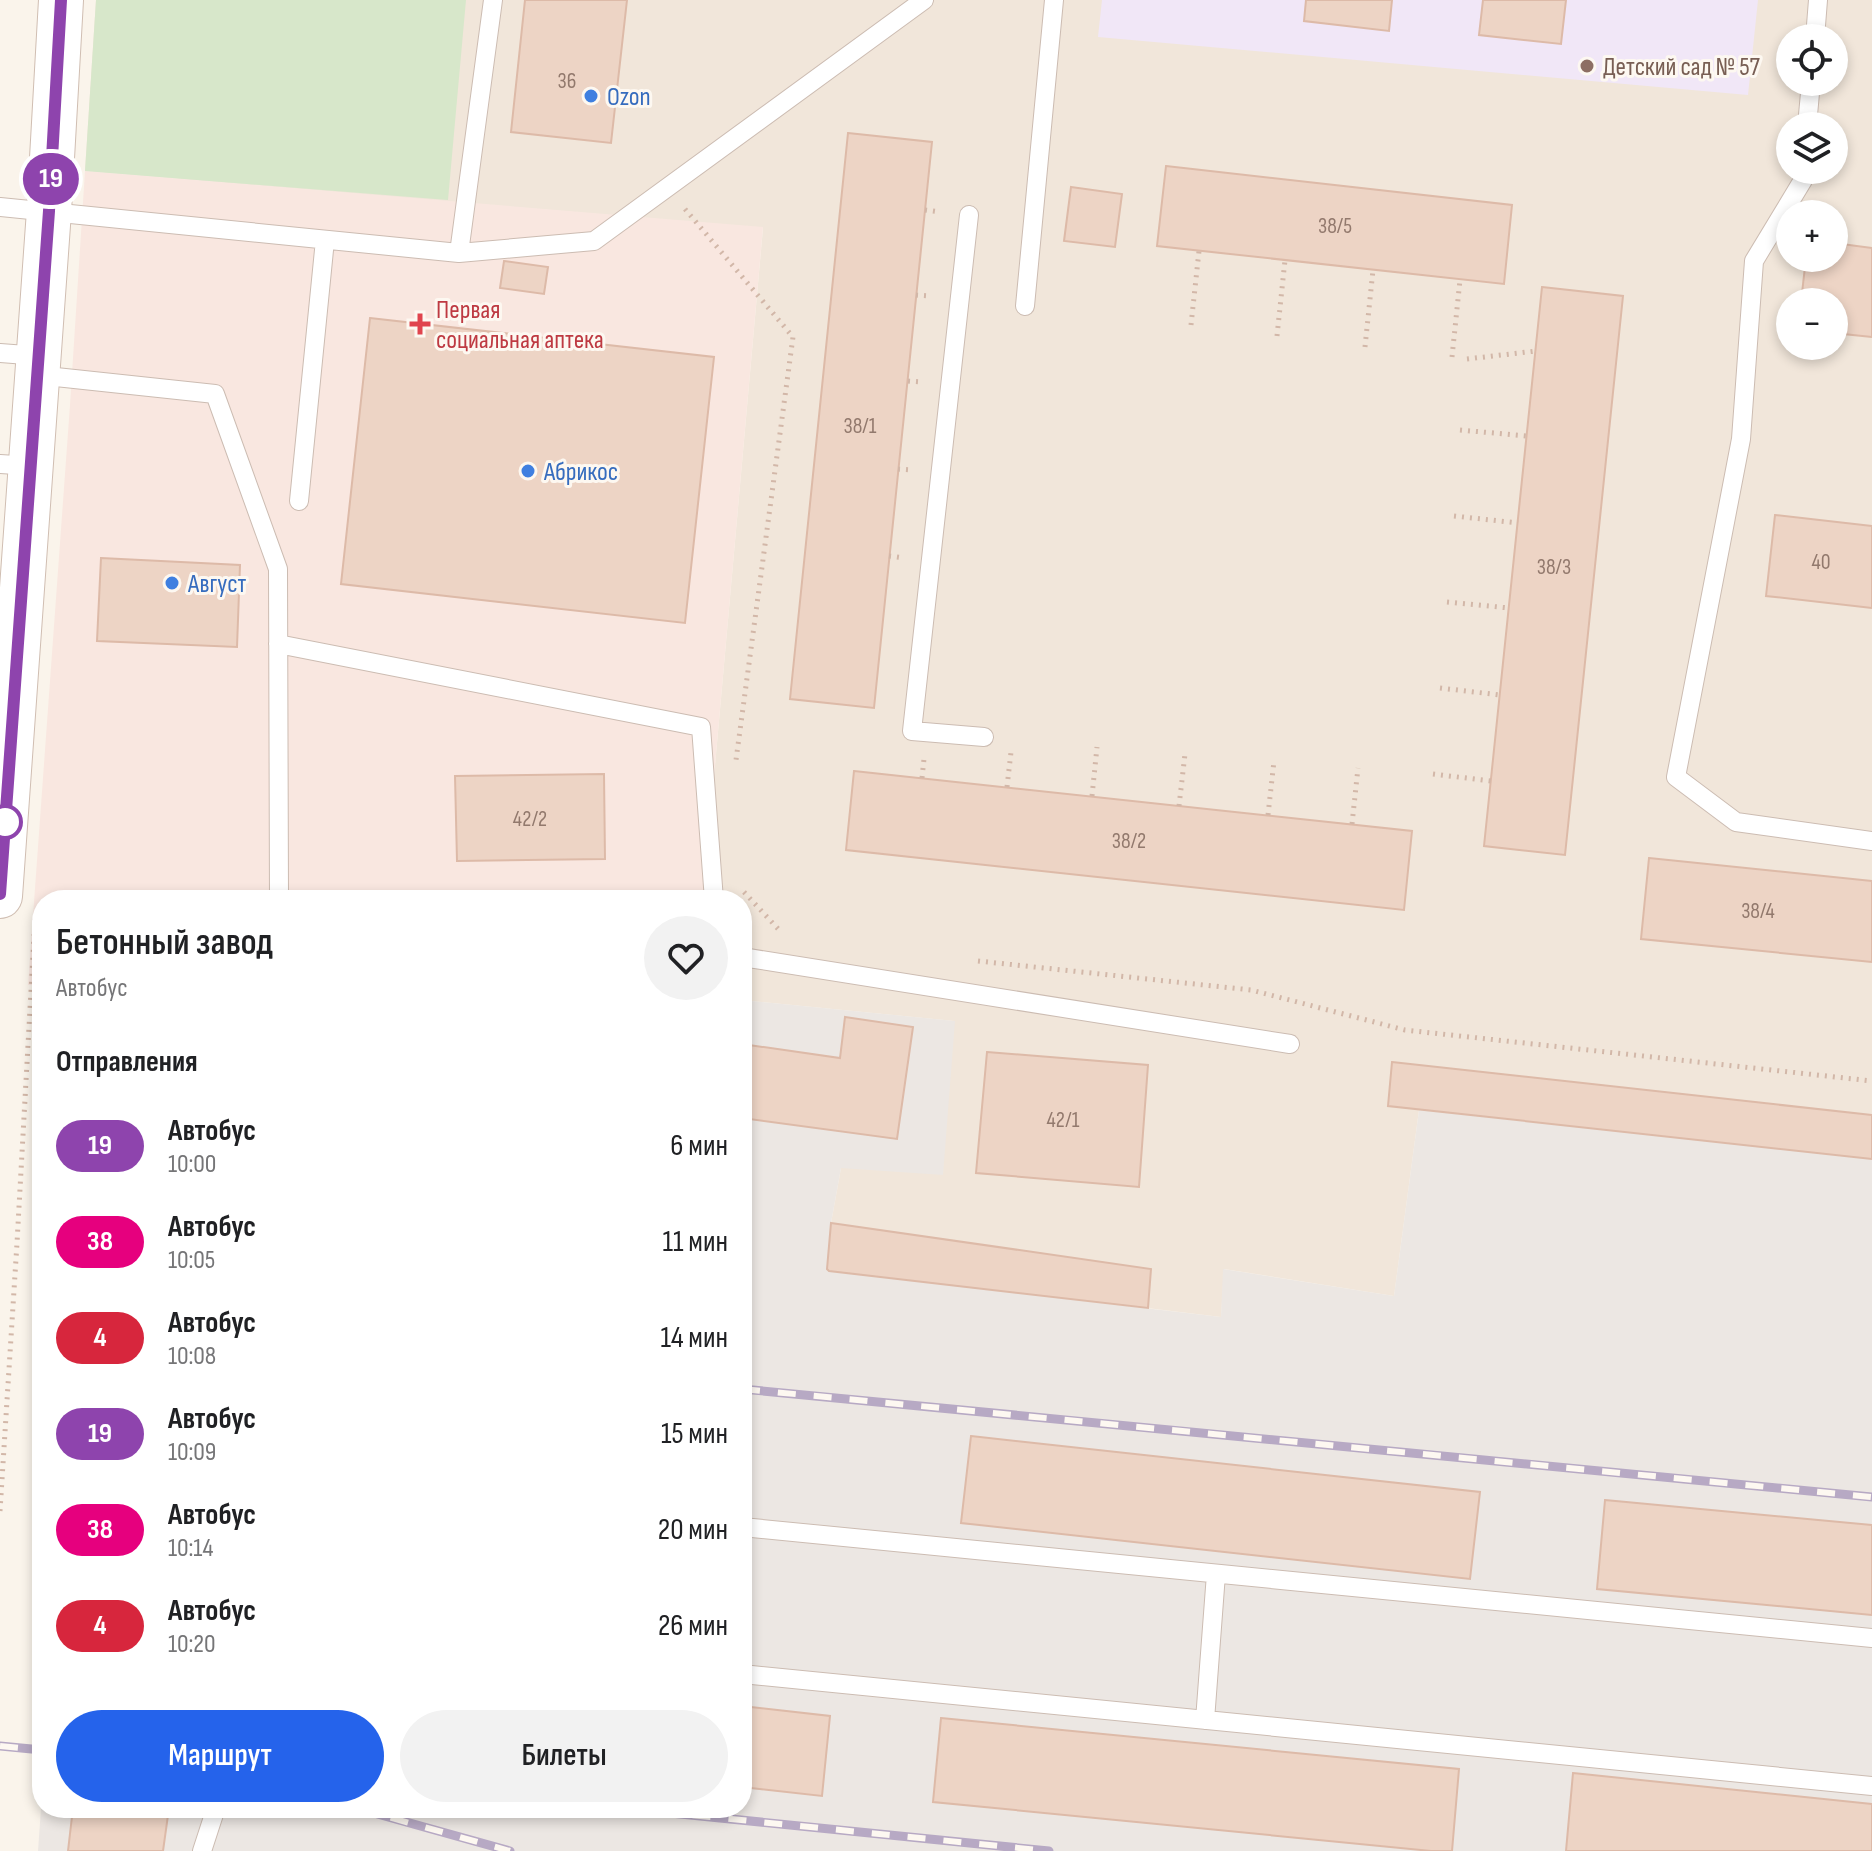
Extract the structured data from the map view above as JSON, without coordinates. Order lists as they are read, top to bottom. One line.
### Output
{"places":{"other":["Детский сад № 57","Ozon","Абрикос","Август"],"health":["Первая социальная аптека"]},"lines":["bus line 19"],"house_numbers":["36","38/5","38/1","40","38/3","42/2","38/2","38/4","42/1"],"page":{"on_map":"19","map_buttons":["+","−"],"heading":[["Бетонный завод","Автобус"],"Отправления"],"list":[{"mark":"19","name":"Автобус","note":"10:00","value":"6 мин"},{"mark":"38","name":"Автобус","note":"10:05","value":"11 мин"},{"mark":"4","name":"Автобус","note":"10:08","value":"14 мин"},{"mark":"19","name":"Автобус","note":"10:09","value":"15 мин"},{"mark":"38","name":"Автобус","note":"10:14","value":"20 мин"},{"mark":"4","name":"Автобус","note":"10:20","value":"26 мин"}],"buttons":["Маршрут","Билеты"]}}
